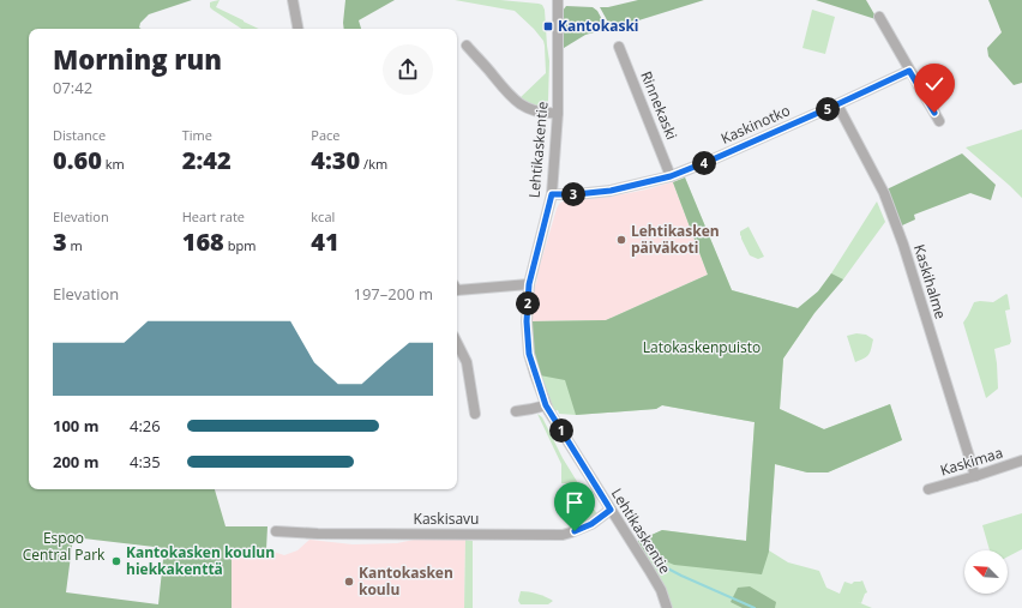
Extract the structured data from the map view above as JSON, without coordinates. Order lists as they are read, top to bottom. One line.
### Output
{"streets":{"street":["Rinnekaski","Kaskinotko","Lehtikaskentie","Kaskihalme","Kaskimaa","Kaskisavu"]},"crossings":[["Rinnekaski","Kaskinotko"],["Kaskinotko","Lehtikaskentie"],["Kaskinotko","Kaskihalme"],["Lehtikaskentie","Kaskisavu"],["Kaskihalme","Kaskimaa"]],"parks":["Latokaskenpuisto","Espoo Central Park"],"places":{"transit":["Kantokaski"],"other":["Lehtikasken päiväkoti","Kantokasken koulun hiekkakenttä","Kantokasken koulu"]},"north":"top left","page":{"heading":["Morning run","07:42"],"pins":["5","4","3","2","1"],"stats":[["Distance","0.60 km"],["Time","2:42"],["Pace","4:30 /km"],["Elevation","3 m"],["Heart rate","168 bpm"],["kcal","41"]],"chart":["Elevation","197–200 m"],"list":[{"name":"100 m","note":"4:26"},{"name":"200 m","note":"4:35"}]}}
